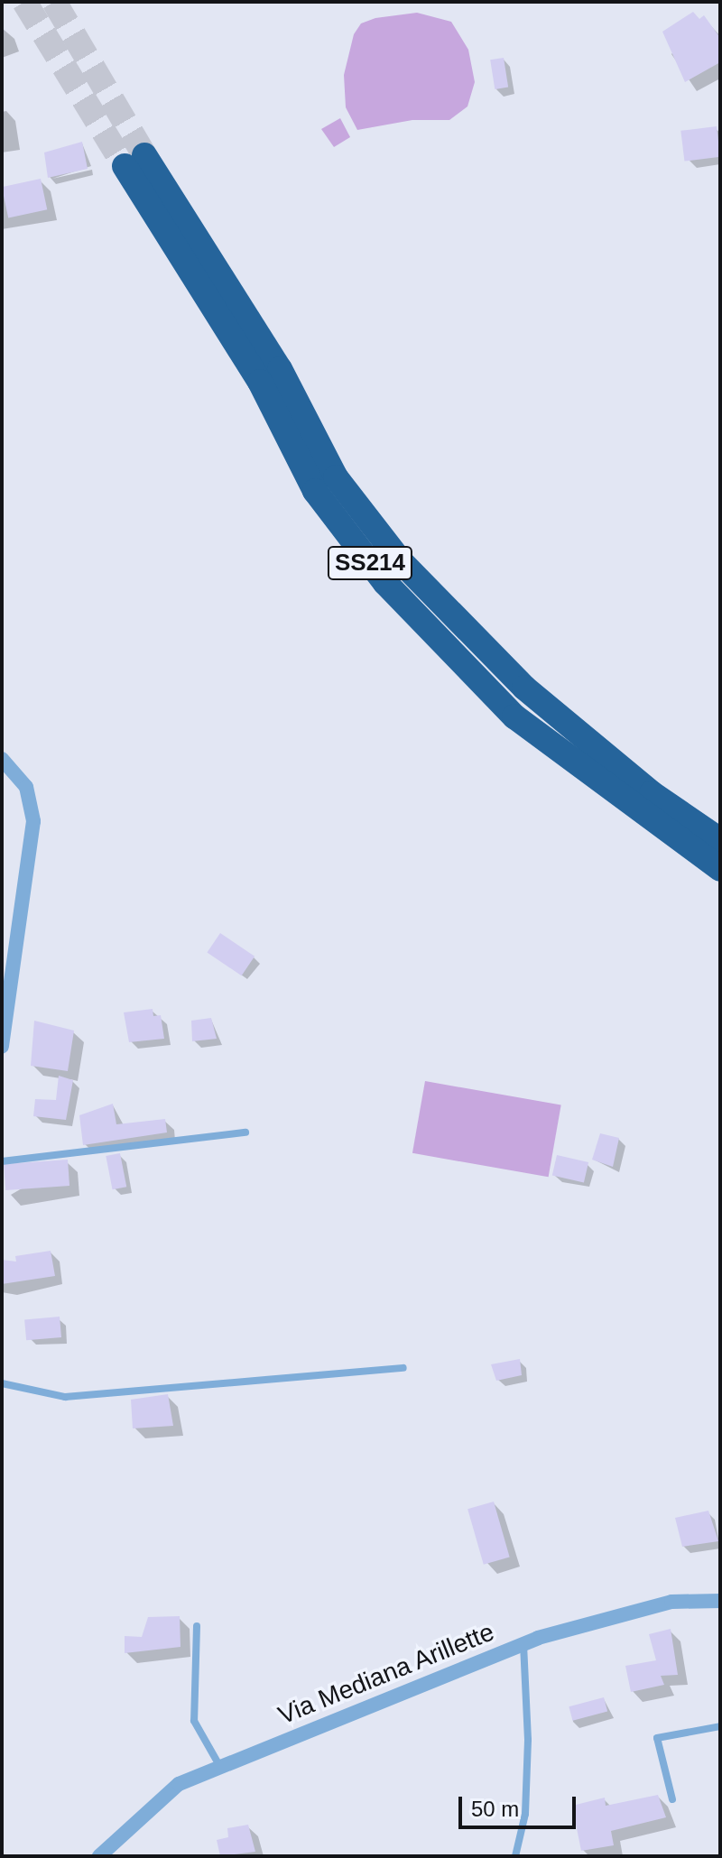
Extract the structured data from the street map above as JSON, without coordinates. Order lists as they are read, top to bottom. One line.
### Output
{"streets":{"highway":["SS214"],"street":["Via Mediana Arillette"]},"scale_bar":"50 m"}
